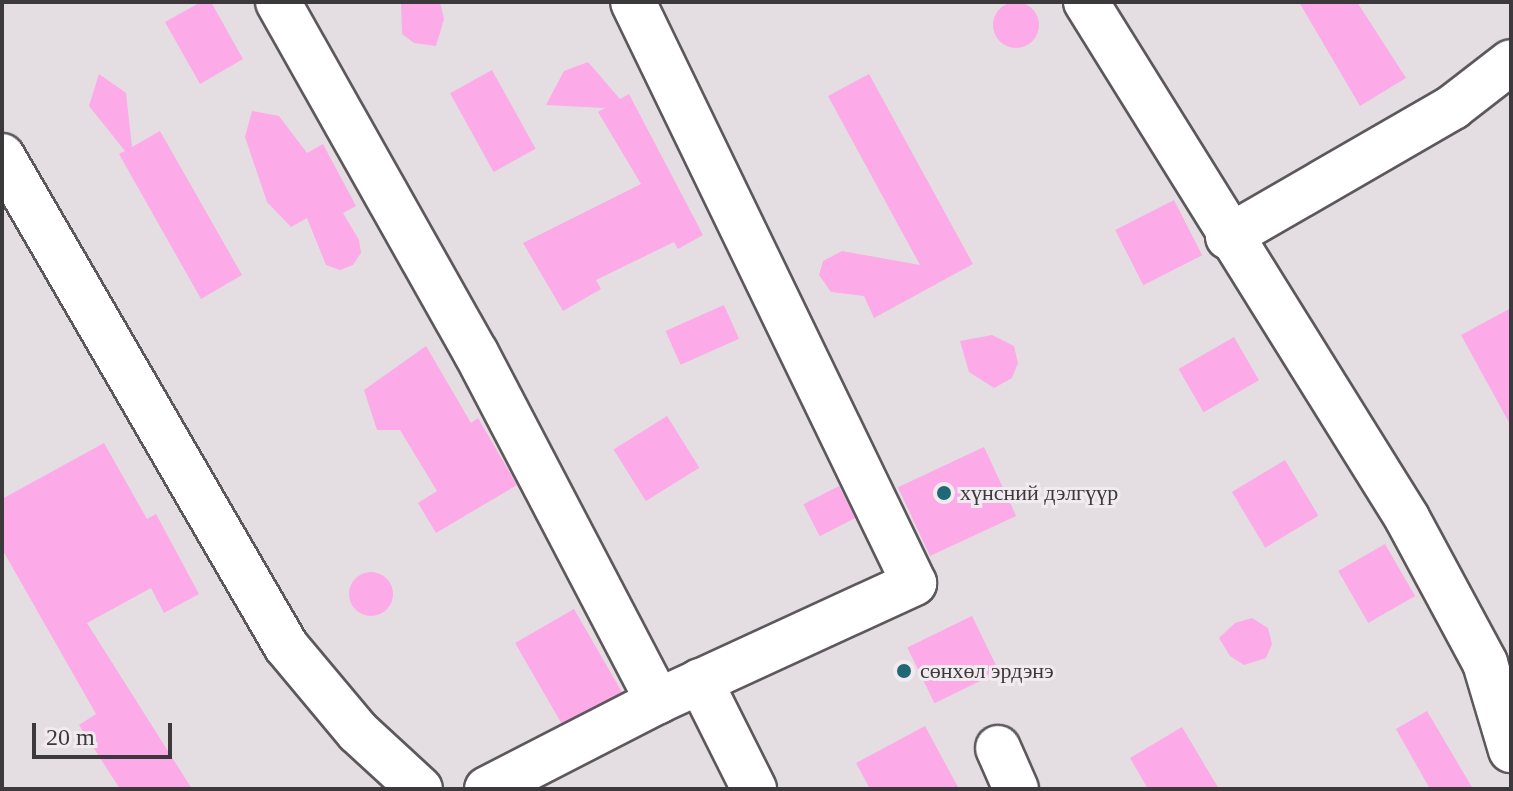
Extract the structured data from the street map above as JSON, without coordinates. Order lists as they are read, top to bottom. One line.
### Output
{"places":["хүнсний дэлгүүр","сөнхөл эрдэнэ"],"scale_bar":"20 m"}
